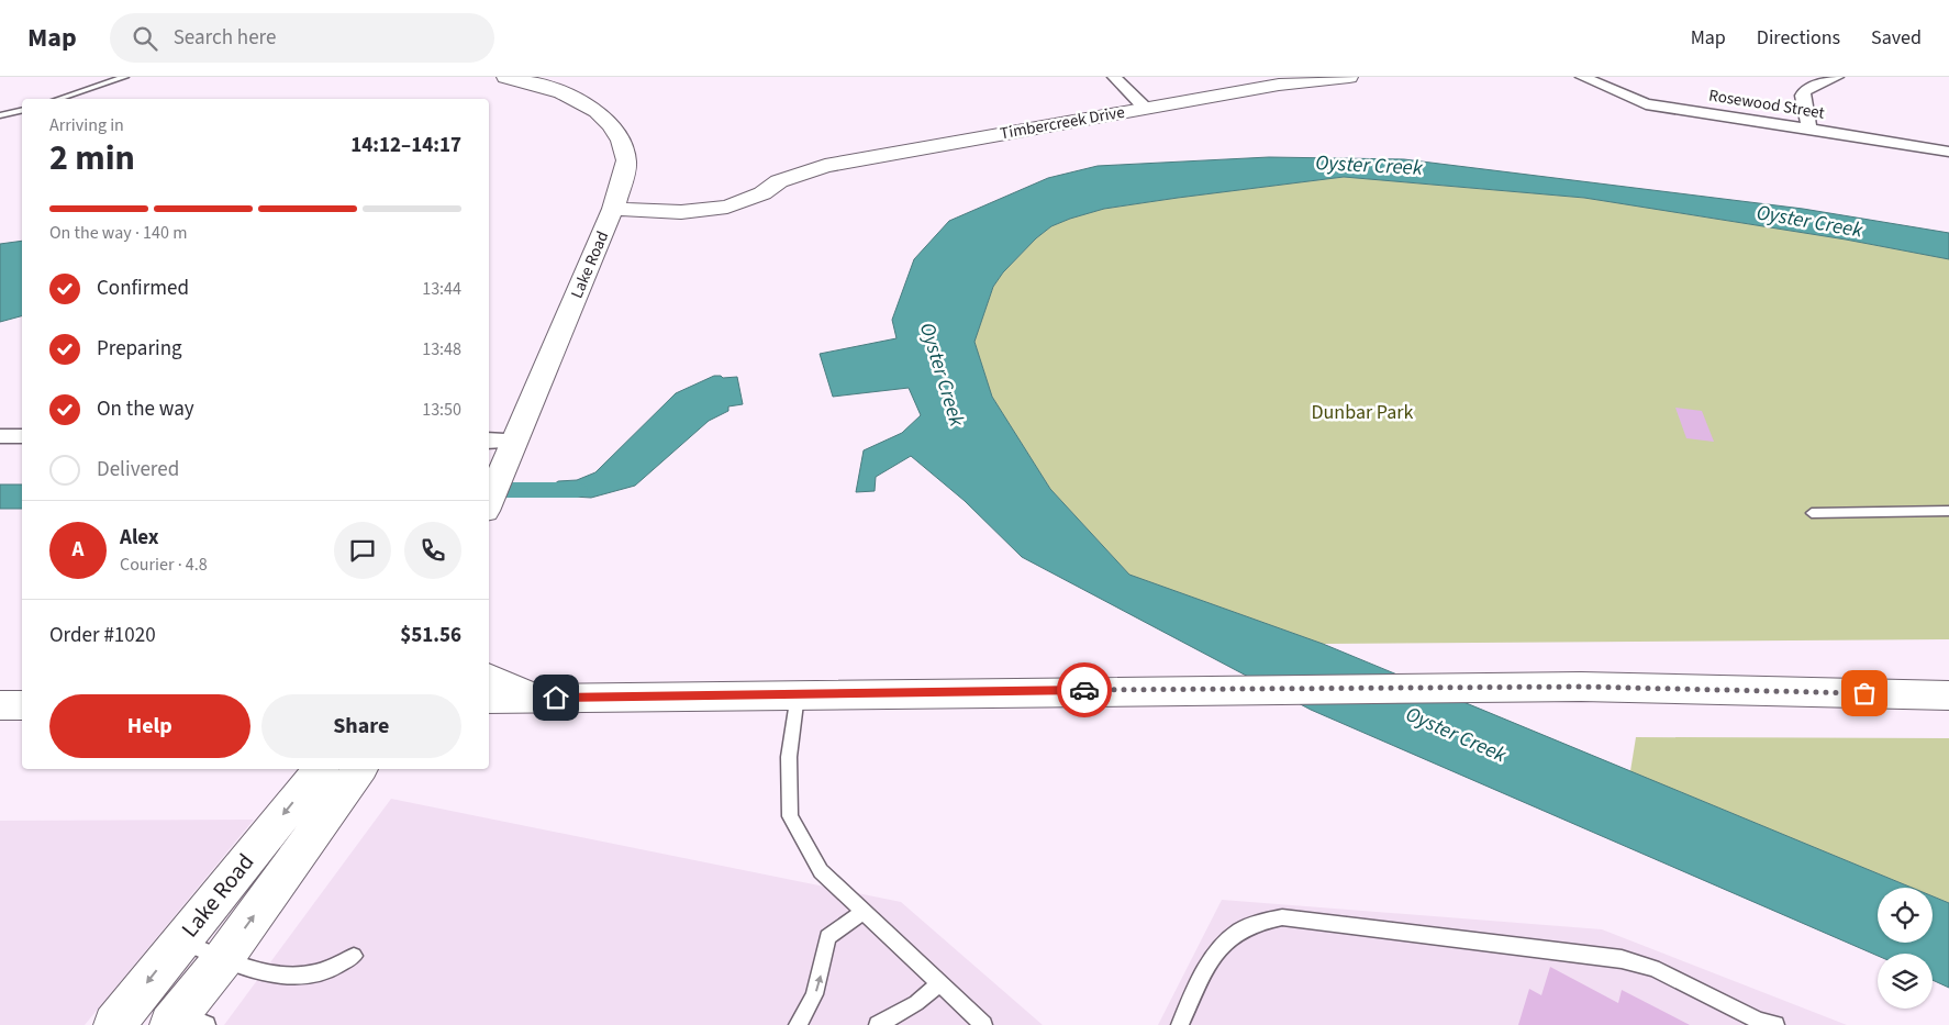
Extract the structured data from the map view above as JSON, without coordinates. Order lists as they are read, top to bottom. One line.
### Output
{"streets":{"street":["Rosewood Street","Timbercreek Drive","Lake Road"]},"crossings":[["Timbercreek Drive","Lake Road"]],"water":["Oyster Creek"],"parks":["Dunbar Park"],"page":{"header":"Map","search":"Search here","nav":["Map","Directions","Saved"],"heading":["2 min","Arriving in","14:12–14:17"],"panel":["Alex","Courier · 4.8","Order #1020","$51.56"],"bar":"On the way · 140 m","list":[["Confirmed","13:44"],["Preparing","13:48"],["On the way","13:50"],"Delivered"],"round":"A","buttons":["Help","Share"]}}
